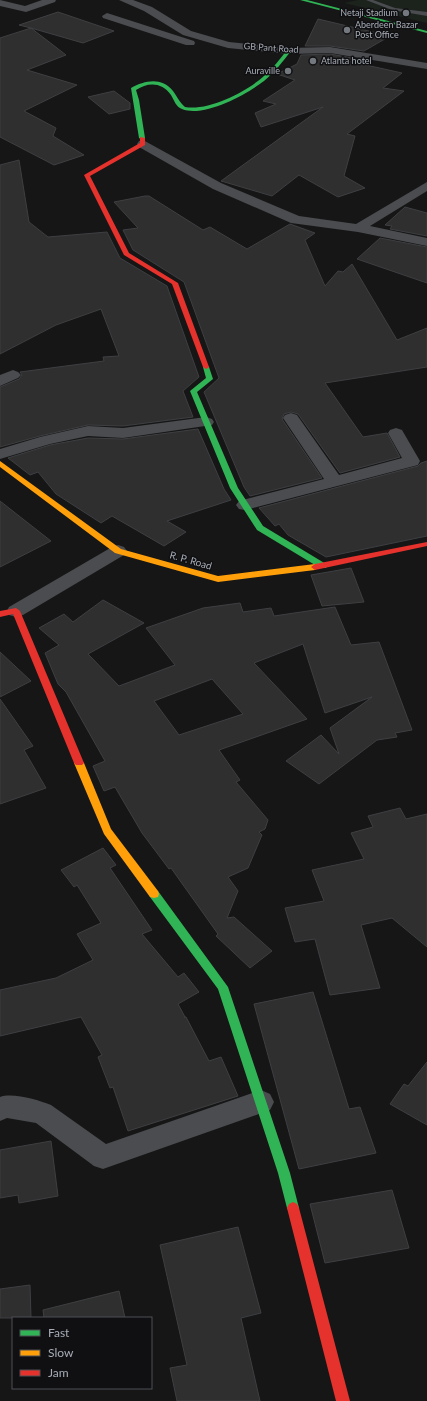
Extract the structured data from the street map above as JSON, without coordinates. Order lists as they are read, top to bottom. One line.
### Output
{"streets":{"street":["GB Pant Road","R. P. Road"]},"places":["Netaji Stadium","Aberdeen Bazar Post Office","Atlanta hotel","Auraville"],"legend":["Fast","Slow","Jam"]}
